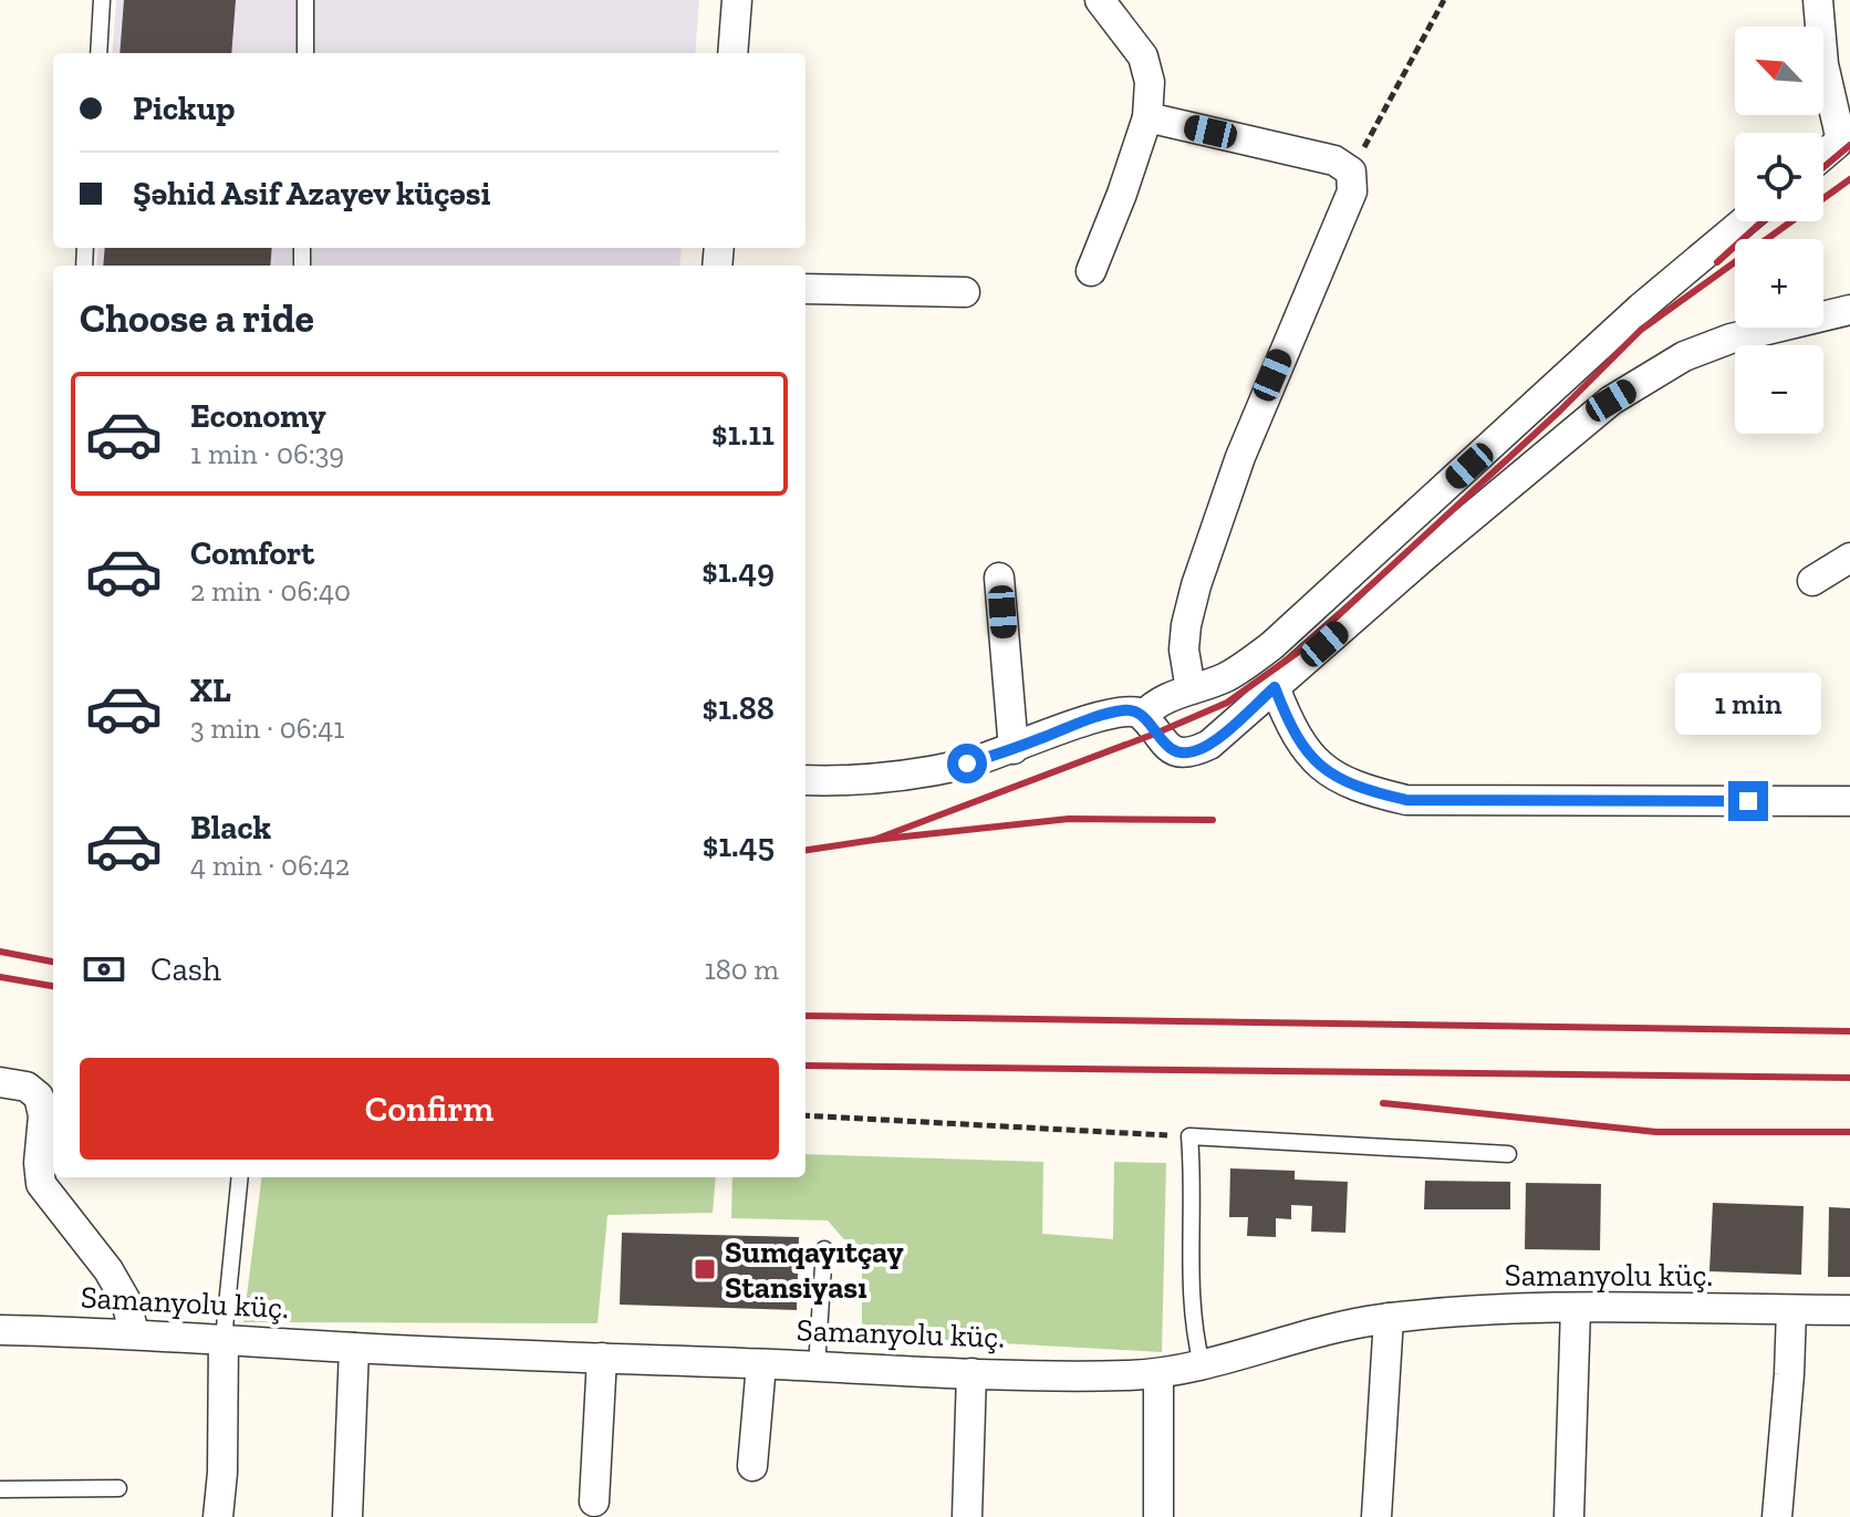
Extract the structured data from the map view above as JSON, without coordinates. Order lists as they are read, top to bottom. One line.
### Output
{"streets":{"street":["Samanyolu küç."]},"places":{"transit":["Sumqayıtçay Stansiyası"]},"north":"top left","page":{"map_buttons":["+","−"],"banner":["Pickup","Şəhid Asif Azayev küçəsi"],"heading":"Choose a ride","list":[{"name":"Economy","note":"1 min · 06:39","value":"$1.11"},{"name":"Comfort","note":"2 min · 06:40","value":"$1.49"},{"name":"XL","note":"3 min · 06:41","value":"$1.88"},{"name":"Black","note":"4 min · 06:42","value":"$1.45"}],"bubble":"1 min","pay":["Cash","180 m"],"buttons":"Confirm"}}
